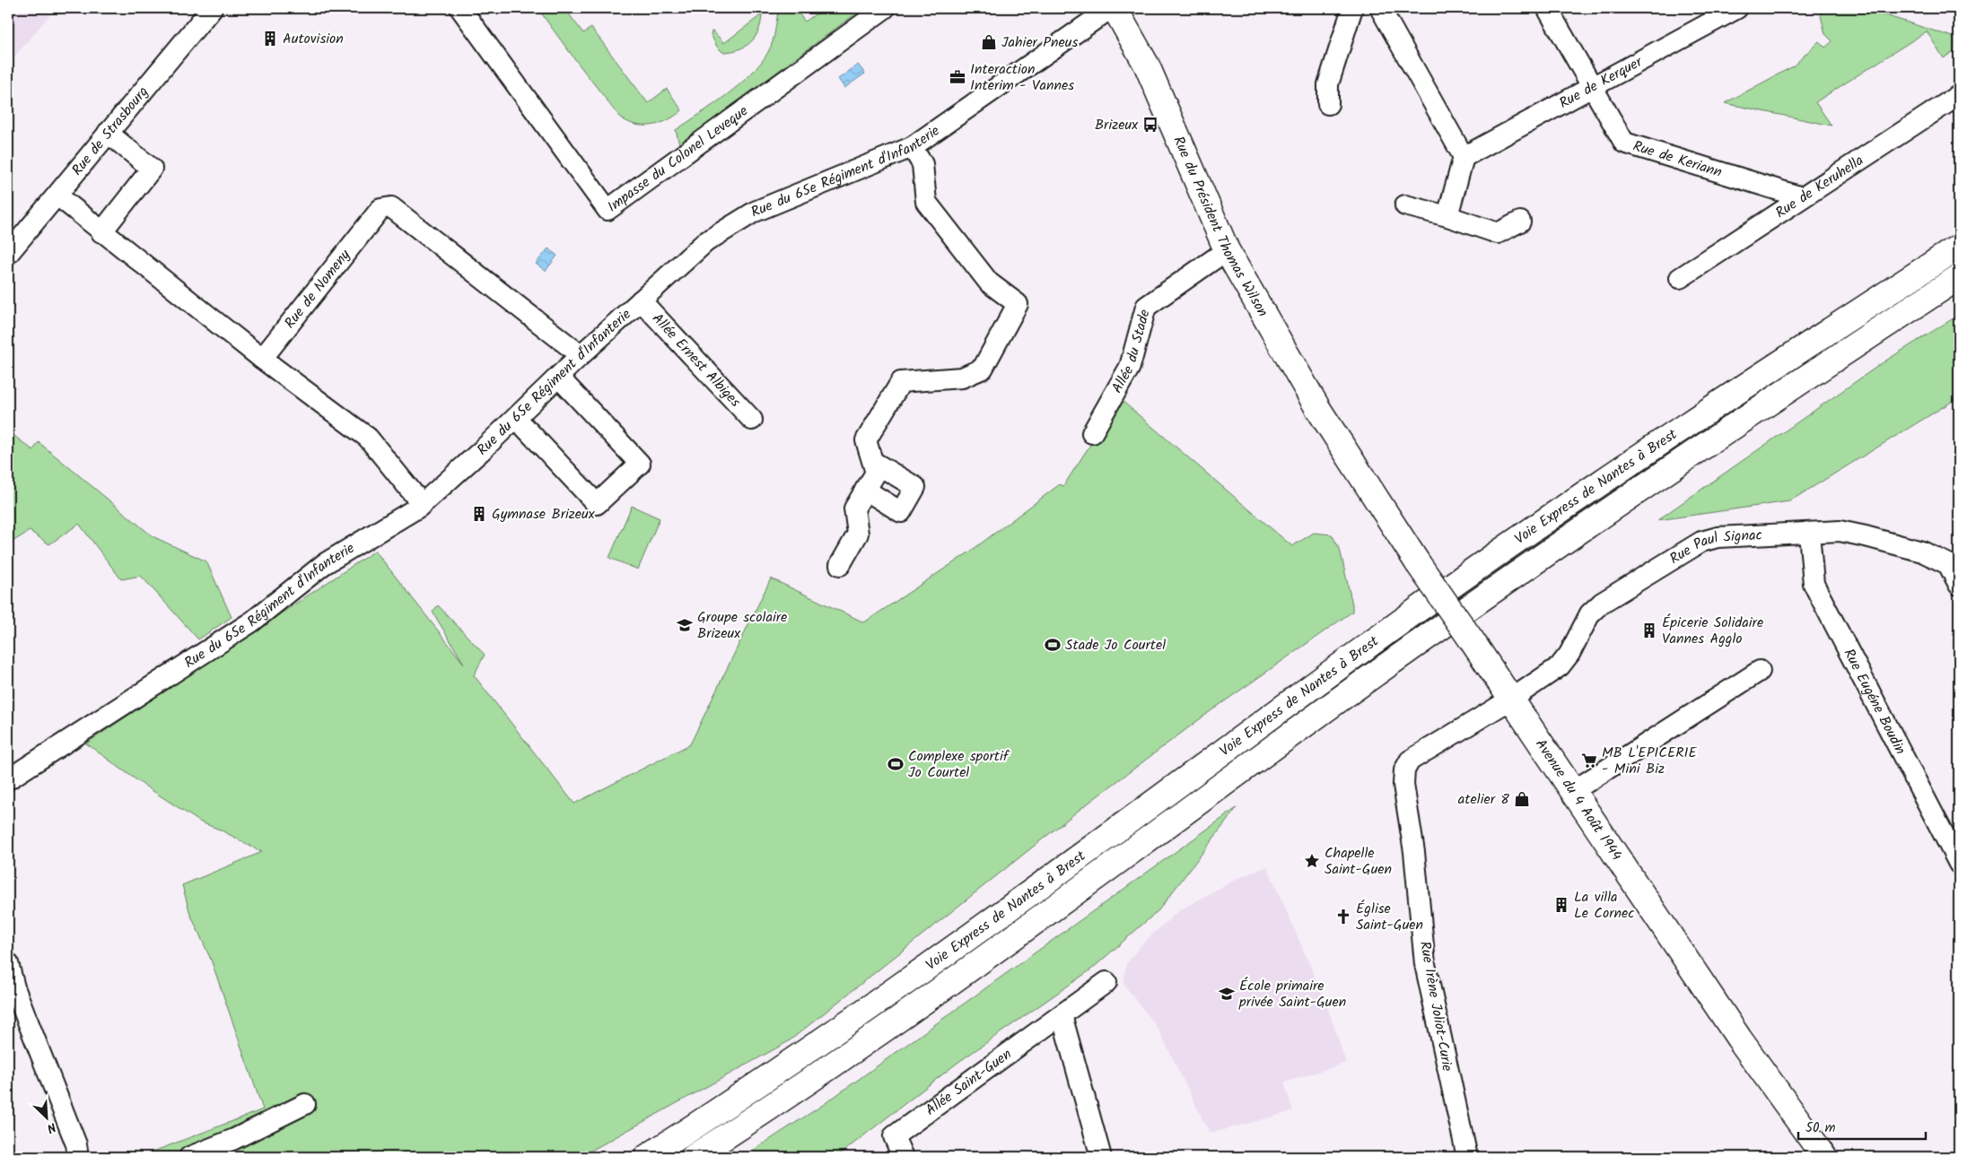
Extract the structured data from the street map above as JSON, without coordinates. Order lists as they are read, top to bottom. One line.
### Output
{"streets":{"main road":["Rue du Président Thomas Wilson","Voie Express de Nantes à Brest","Avenue du 4 Août 1944"],"street":["Rue de Kerquer","Rue de Strasbourg","Impasse du Colonel Leveque","Rue de Keriann","Rue du 65e Régiment d'Infanterie","Rue de Keruhella","Rue de Nomeny","Allée du Stade","Allée Ernest Albiges","Rue Paul Signac","Rue Eugéne Boudin","Rue Irène Joliot-Curie","Allée Saint-Guen"]},"crossings":[["Rue de Kerquer","Rue de Keriann"],["Rue de Keriann","Rue de Keruhella"],["Rue du 65e Régiment d'Infanterie","Rue de Nomeny"],["Rue du 65e Régiment d'Infanterie","Allée Ernest Albiges"],["Rue du Président Thomas Wilson","Allée du Stade"],["Rue du Président Thomas Wilson","Avenue du 4 Août 1944"],["Rue Paul Signac","Rue Eugéne Boudin"],["Rue Paul Signac","Avenue du 4 Août 1944"],["Rue Paul Signac","Rue Irène Joliot-Curie"],["Avenue du 4 Août 1944","Rue Irène Joliot-Curie"]],"places":{"building":["Autovision","Gymnase Brizeux","Épicerie Solidaire Vannes Agglo","La villa Le Cornec"],"shop":["Jahier Pneus","atelier 8"],"office":["Interaction Interim - Vannes"],"bus stop":["Brizeux"],"school or university":["Groupe scolaire Brizeux","École primaire privée Saint-Guen"],"sports":["Stade Jo Courtel","Complexe sportif Jo Courtel"],"supermarket":["MB L'EPICERIE - Mini Biz"],"place":["Chapelle Saint-Guen"],"church":["Église Saint-Guen"]},"scale_bar":"50 m","north":"bottom right"}
